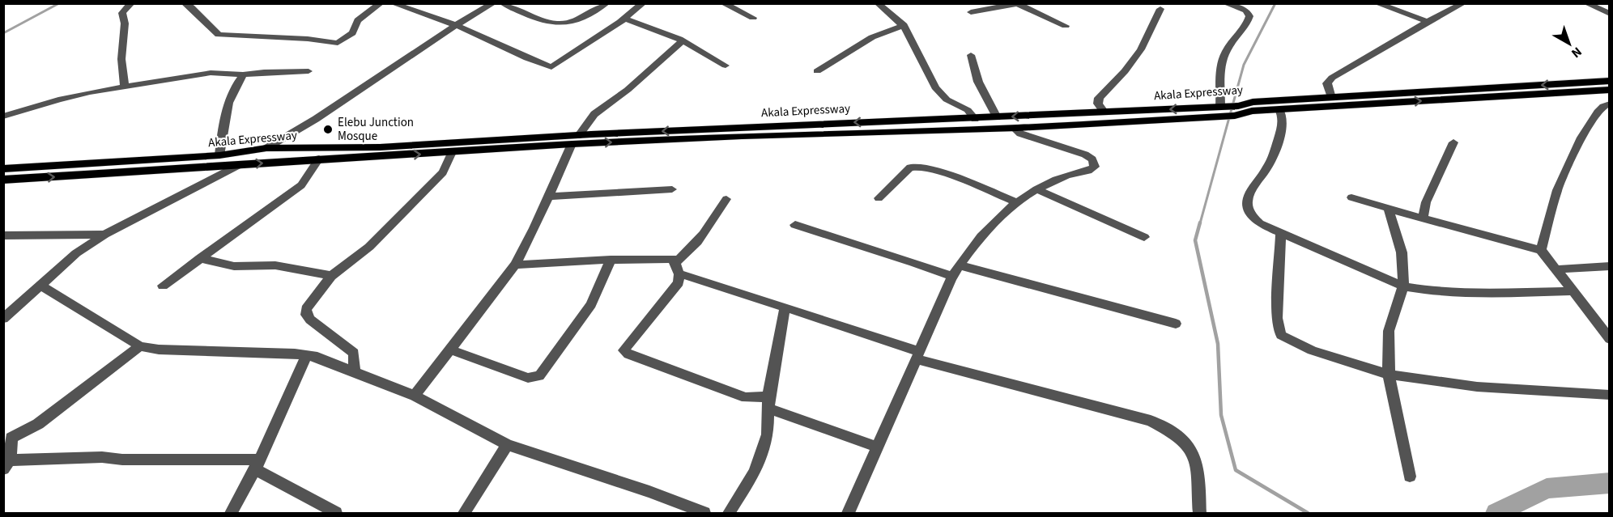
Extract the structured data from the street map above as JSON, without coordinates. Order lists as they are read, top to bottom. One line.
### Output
{"streets":{"main road":["Akala Expressway"]},"places":["Elebu Junction Mosque"],"north":"bottom right"}
